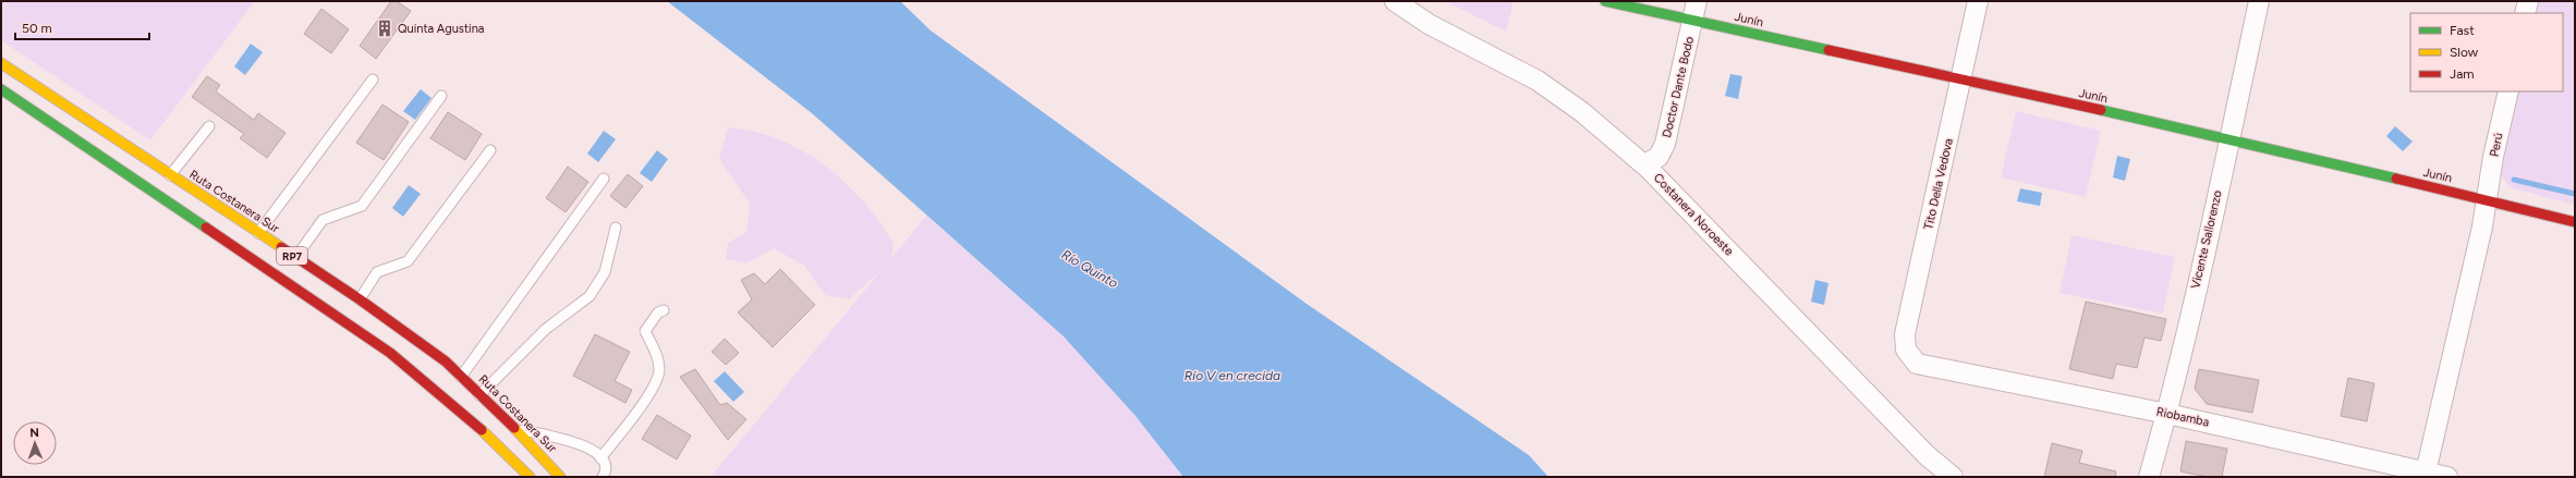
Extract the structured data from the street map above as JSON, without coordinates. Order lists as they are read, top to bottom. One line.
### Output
{"streets":{"main road":["Junín","Ruta Costanera Sur","RP7"],"street":["Doctor Dante Bodo","Perú","Tito Della Vedova","Costanera Noroeste","Vicente Sallorenzo","Riobamba"]},"crossings":[["Junín","Doctor Dante Bodo"],["Junín","Perú"],["Junín","Tito Della Vedova"],["Junín","Vicente Sallorenzo"],["Doctor Dante Bodo","Costanera Noroeste"],["Perú","Riobamba"],["Tito Della Vedova","Riobamba"],["Vicente Sallorenzo","Riobamba"]],"water":["Río Quinto","Río V en crecida"],"places":{"building":["Quinta Agustina"]},"legend":["Fast","Slow","Jam"],"scale_bar":"50 m","north":"top"}
